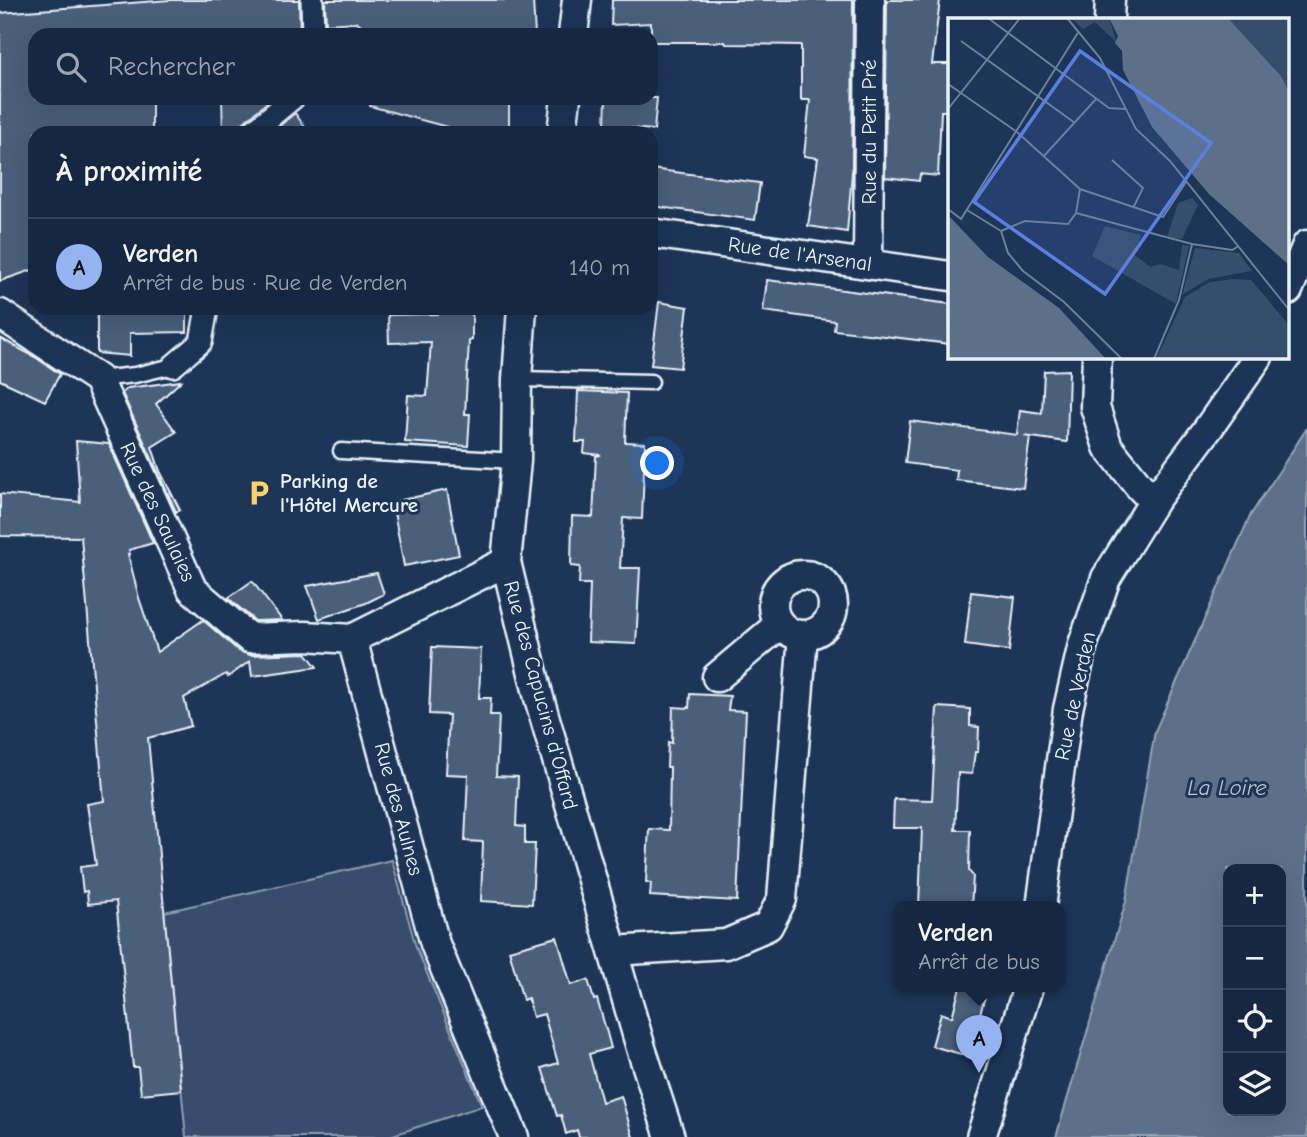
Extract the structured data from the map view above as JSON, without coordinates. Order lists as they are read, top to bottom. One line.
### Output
{"streets":{"street":["Rue du Petit Pré","Rue de l'Arsenal","Rue des Saulaies","Rue des Capucins d'Offard","Rue de Verden","Rue des Aulnes"]},"crossings":[["Rue du Petit Pré","Rue de l'Arsenal"],["Rue des Saulaies","Rue des Aulnes"]],"water":["La Loire"],"places":{"parking":["Parking de l'Hôtel Mercure"]},"page":{"search":"Rechercher","heading":"À proximité","list":[{"mark":"A","name":"Verden","note":"Arrêt de bus · Rue de Verden","value":"140 m"}],"map_buttons":["+","−"],"popup":["Verden","Arrêt de bus"],"pins":"A"}}
